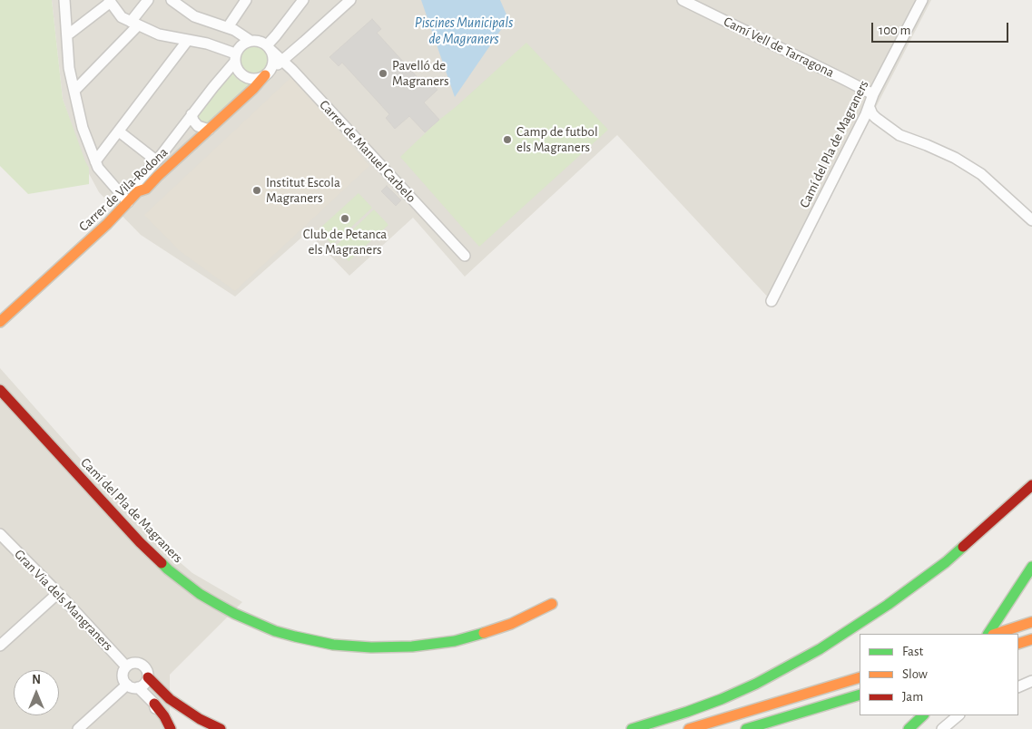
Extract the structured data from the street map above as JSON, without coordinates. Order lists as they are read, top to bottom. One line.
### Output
{"streets":{"main road":["Camí del Pla de Magraners","Carrer de Vila-Rodona"],"street":["Camí Vell de Tarragona","Carrer de Manuel Carbelo","Gran Via dels Mangraners"]},"crossings":[["Camí Vell de Tarragona","Camí del Pla de Magraners"],["Carrer de Manuel Carbelo","Carrer de Vila-Rodona"]],"water":["Piscines Municipals de Magraners"],"places":["Pavelló de Magraners","Camp de futbol els Magraners","Institut Escola Magraners","Club de Petanca els Magraners"],"legend":["Fast","Slow","Jam"],"scale_bar":"100 m","north":"top"}
